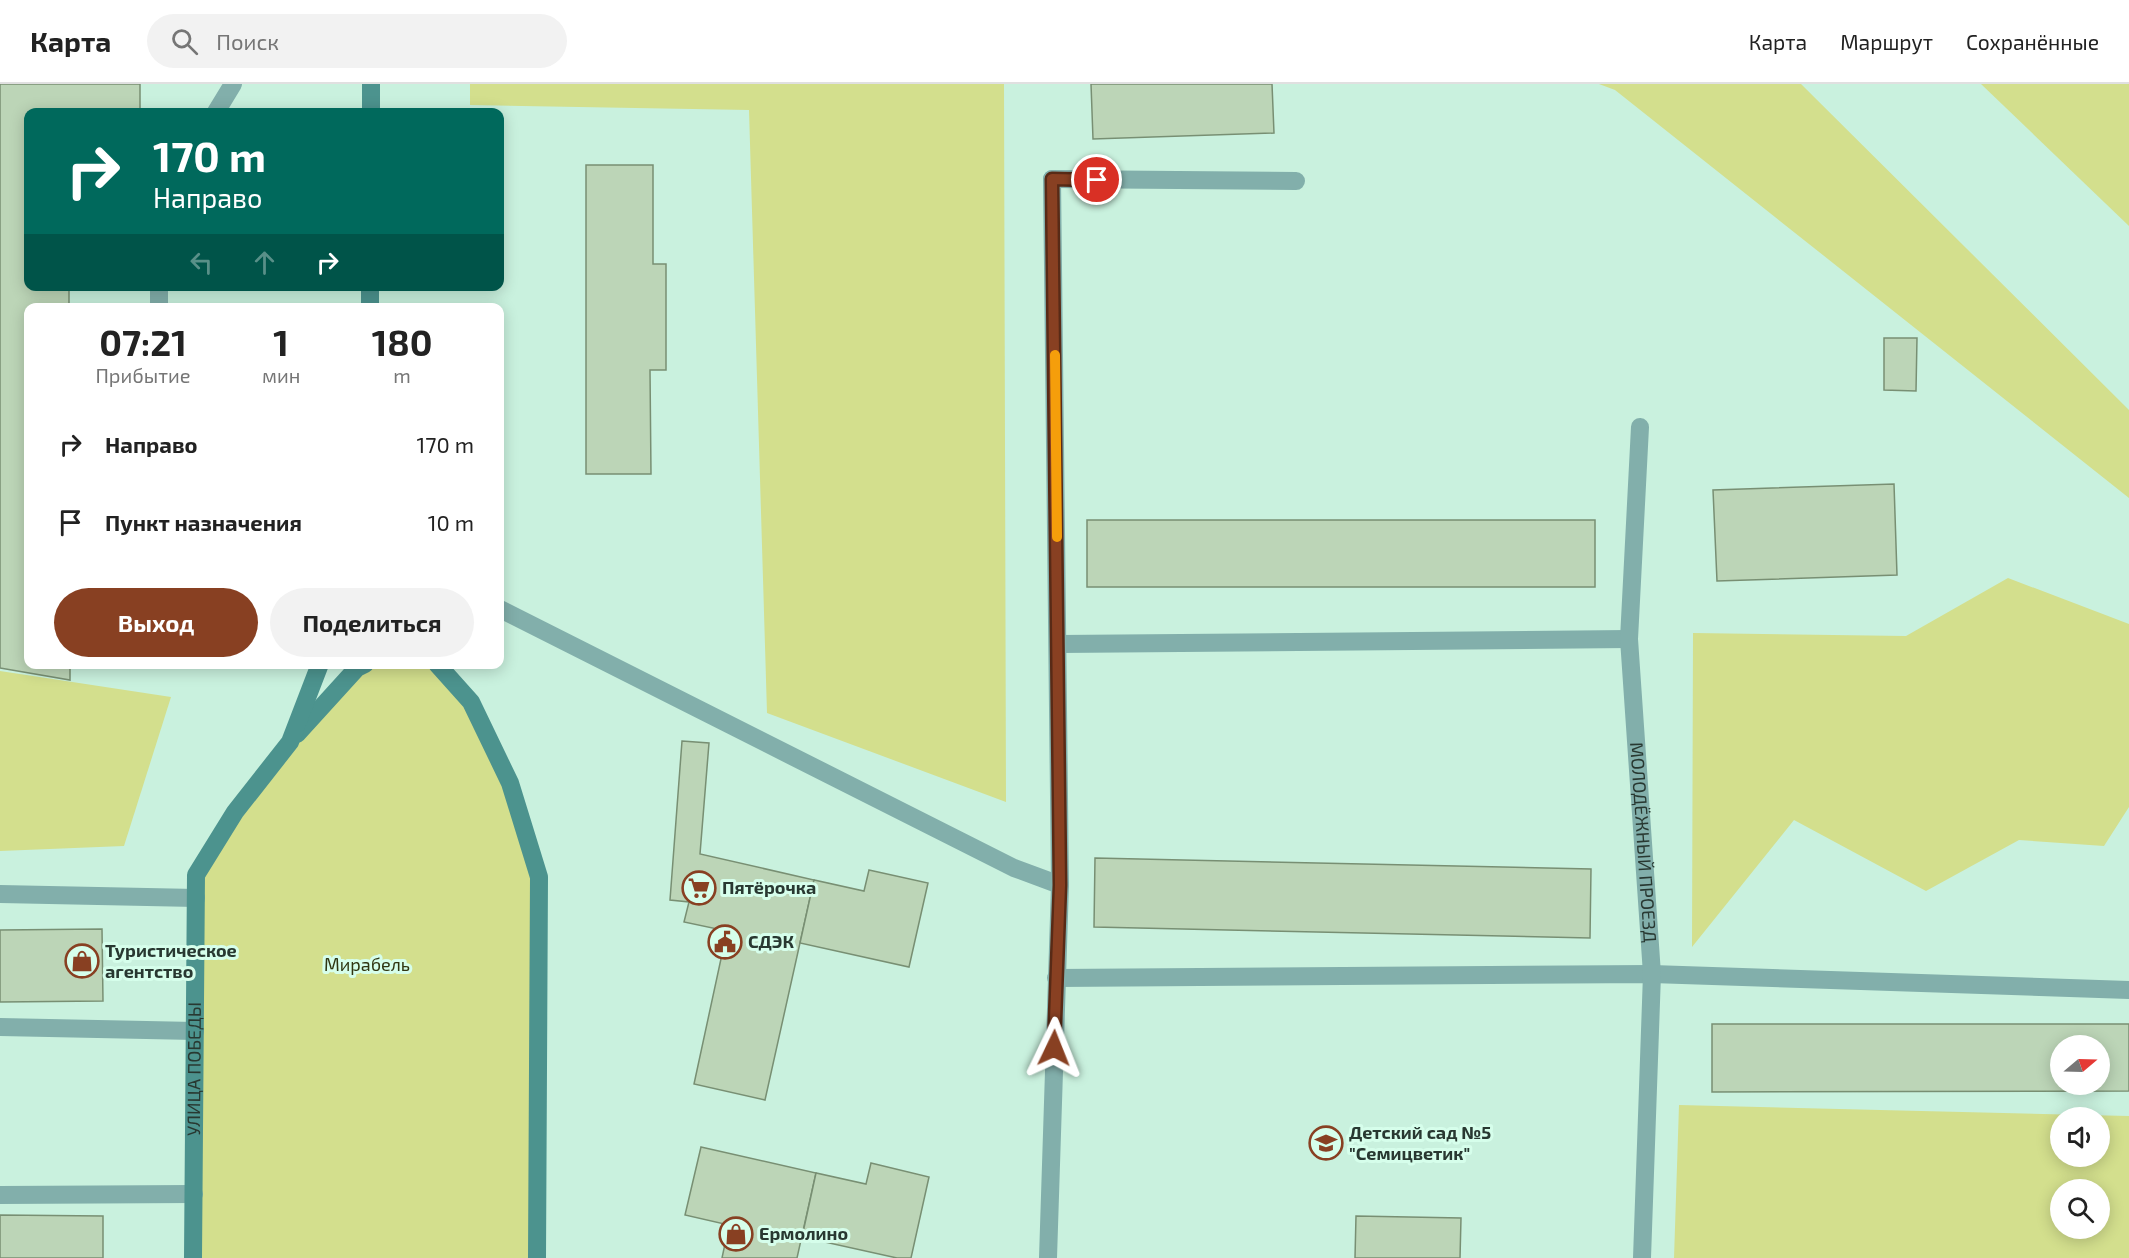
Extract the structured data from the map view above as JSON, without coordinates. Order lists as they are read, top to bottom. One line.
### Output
{"streets":{"street":["МОЛОДЁЖНЫЙ ПРОЕЗД","УЛИЦА ПОБЕДЫ"]},"parks":["Мирабель"],"places":{"supermarket":["Пятёрочка"],"public building":["СДЭК"],"shop":["Туристическое агентство","Ермолино"],"school or university":["Детский сад №5 \"Семицветик\""]},"north":"right","page":{"header":"Карта","search":"Поиск","nav":["Карта","Маршрут","Сохранённые"],"turn":["170 m","Направо"],"eta":["07:21","Прибытие","1","мин","180","m"],"list":[{"name":"Направо","value":"170 m"},{"name":"Пункт назначения","value":"10 m"}],"buttons":["Выход","Поделиться"]}}
